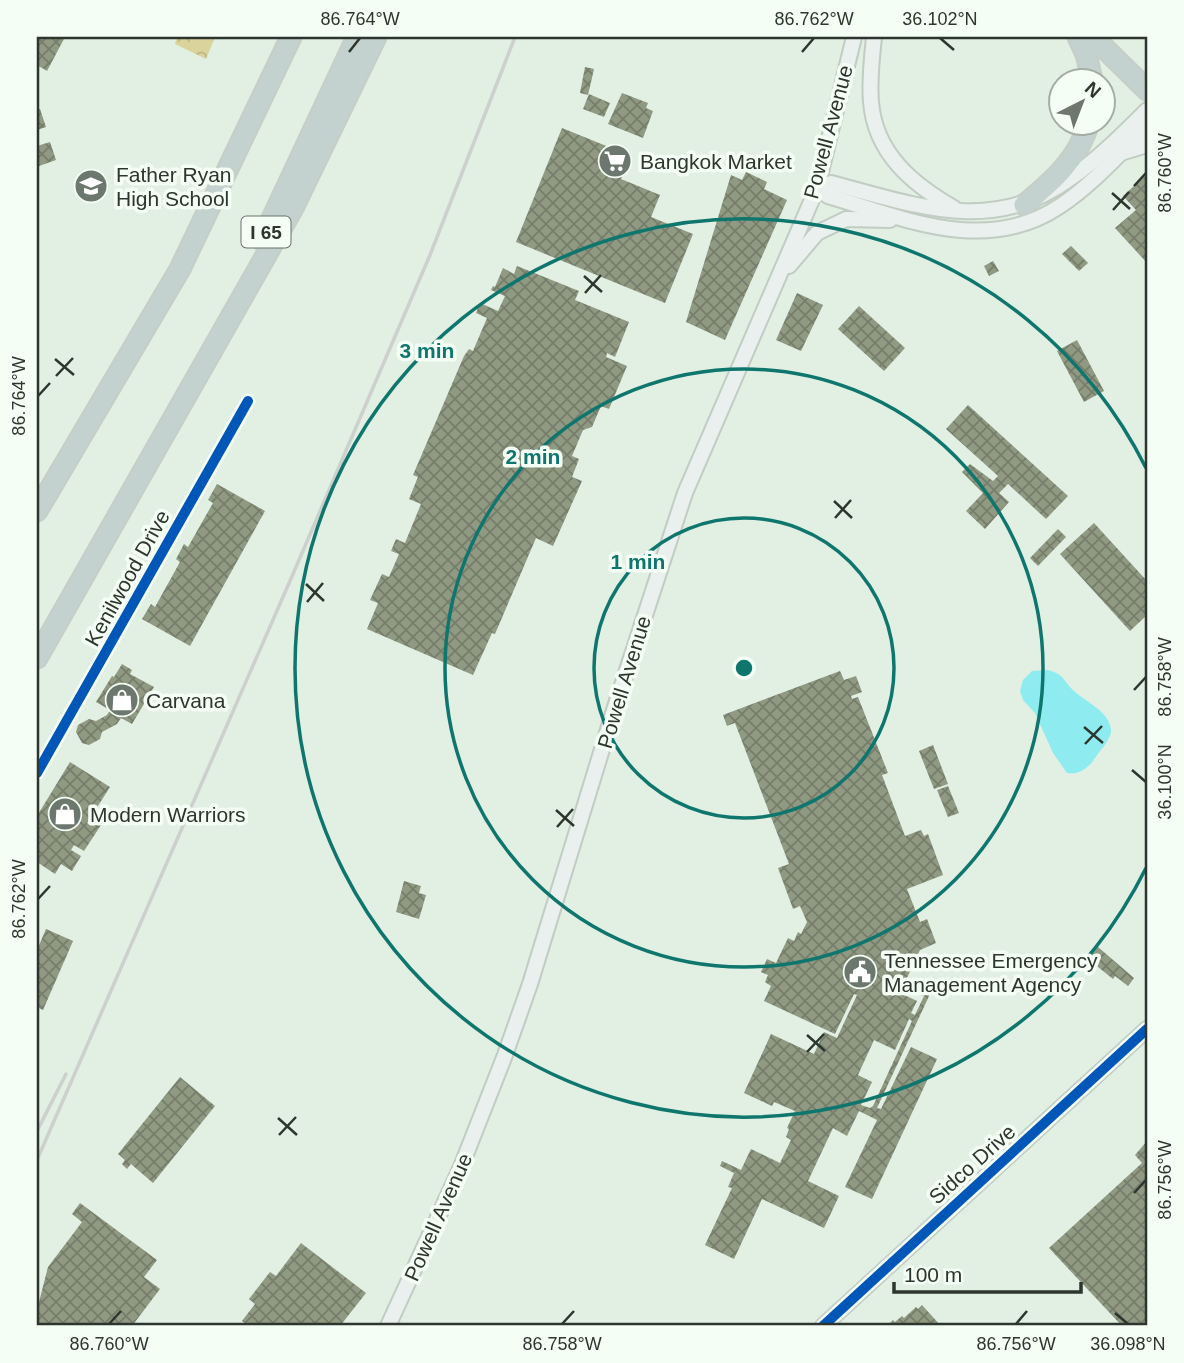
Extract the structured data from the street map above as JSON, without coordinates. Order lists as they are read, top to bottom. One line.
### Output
{"streets":{"highway":["I 65"],"main road":["Powell Avenue","Sidco Drive"],"street":["Kenilwood Drive"]},"places":{"supermarket":["Bangkok Market"],"school or university":["Father Ryan High School"],"shop":["Carvana","Modern Warriors"],"public building":["Tennessee Emergency Management Agency"]},"scale_bar":"100 m","north":"top right","coordinates":["86.764°W","86.762°W","36.102°N","86.760°W","86.758°W","36.100°N","86.756°W","36.098°N"],"rings":["3 min","2 min","1 min"]}
